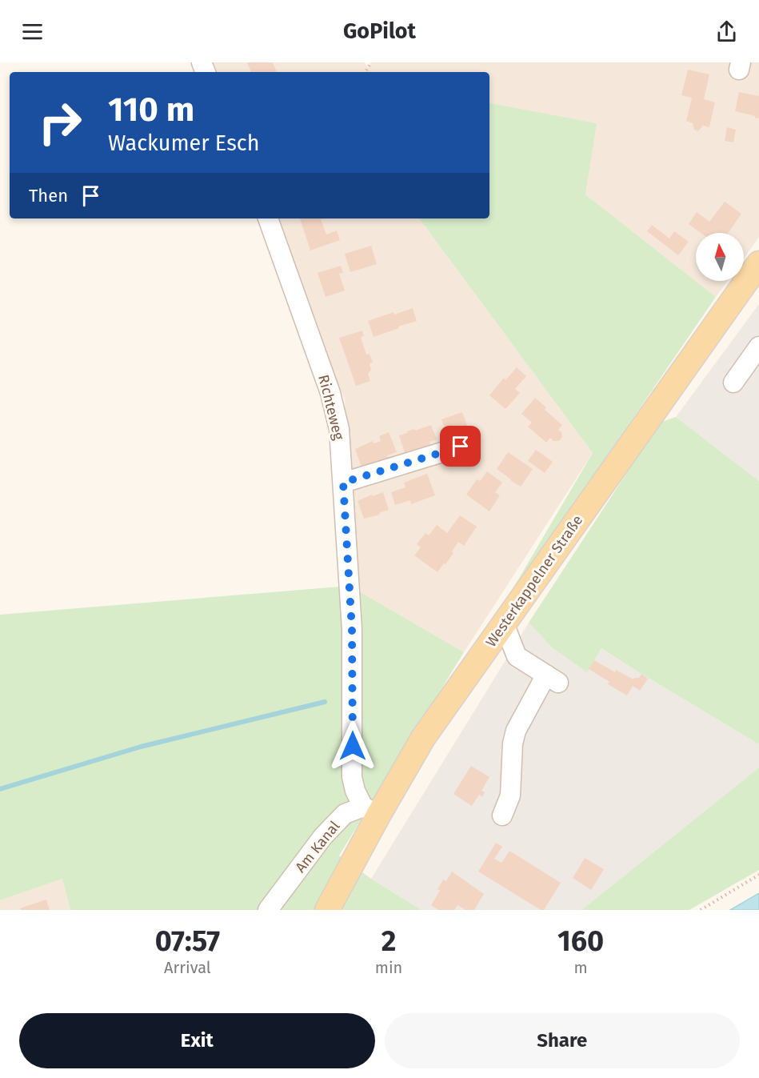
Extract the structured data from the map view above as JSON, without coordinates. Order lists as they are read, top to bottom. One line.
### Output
{"streets":{"main road":["Westerkappelner Straße"],"street":["Richteweg","Am Kanal"]},"crossings":[["Richteweg","Westerkappelner Straße"],["Richteweg","Am Kanal"],["Westerkappelner Straße","Am Kanal"]],"north":"top","page":{"header":"GoPilot","turn":["110 m","Wackumer Esch"],"then":"Then","eta":["07:57","Arrival","2","min","160","m"],"buttons":["Exit","Share"]}}
